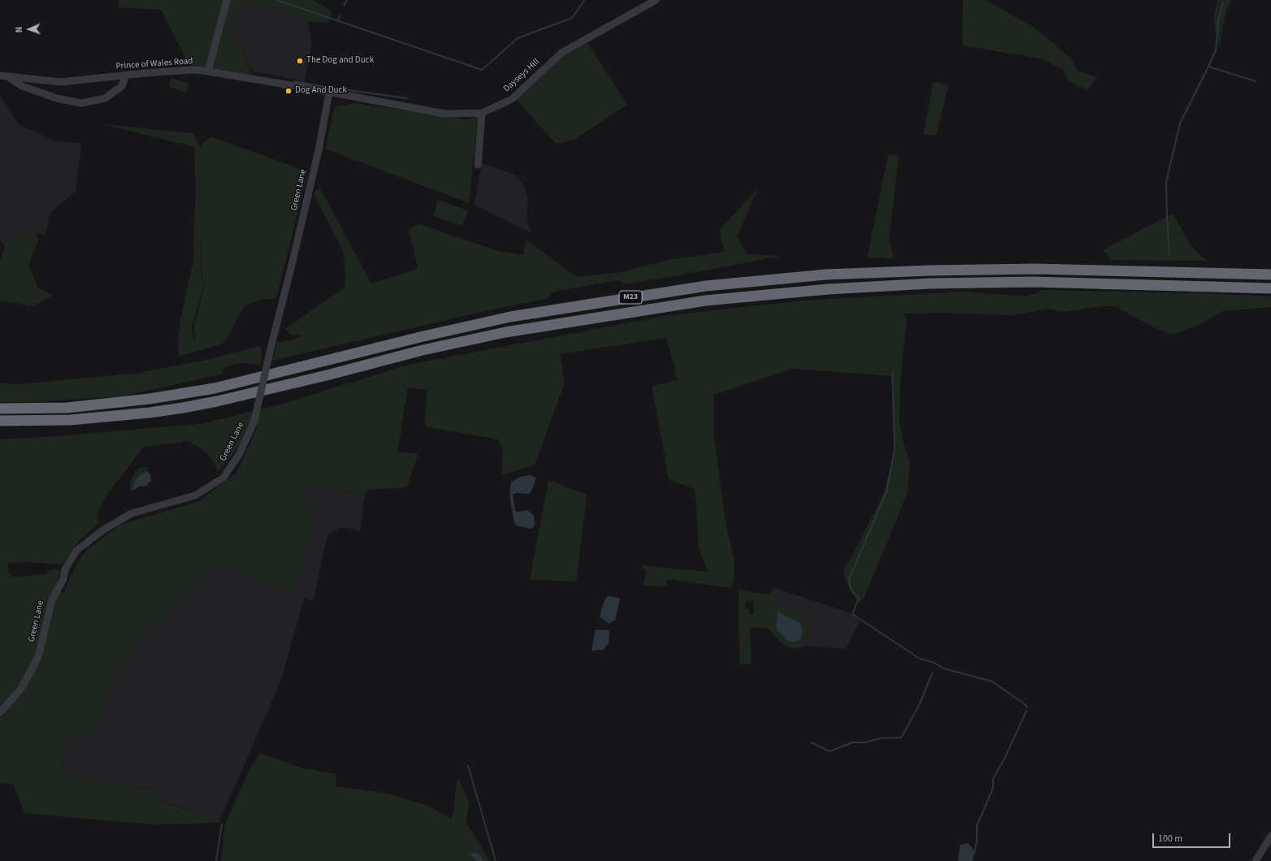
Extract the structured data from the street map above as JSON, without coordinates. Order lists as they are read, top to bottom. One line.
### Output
{"streets":{"highway":["M23"],"street":["Prince of Wales Road","Dayseys Hill","Green Lane"]},"crossings":[["Prince of Wales Road","Dayseys Hill"],["Prince of Wales Road","Green Lane"],["Dayseys Hill","Green Lane"]],"places":["The Dog and Duck","Dog And Duck"],"scale_bar":"100 m","north":"left"}
